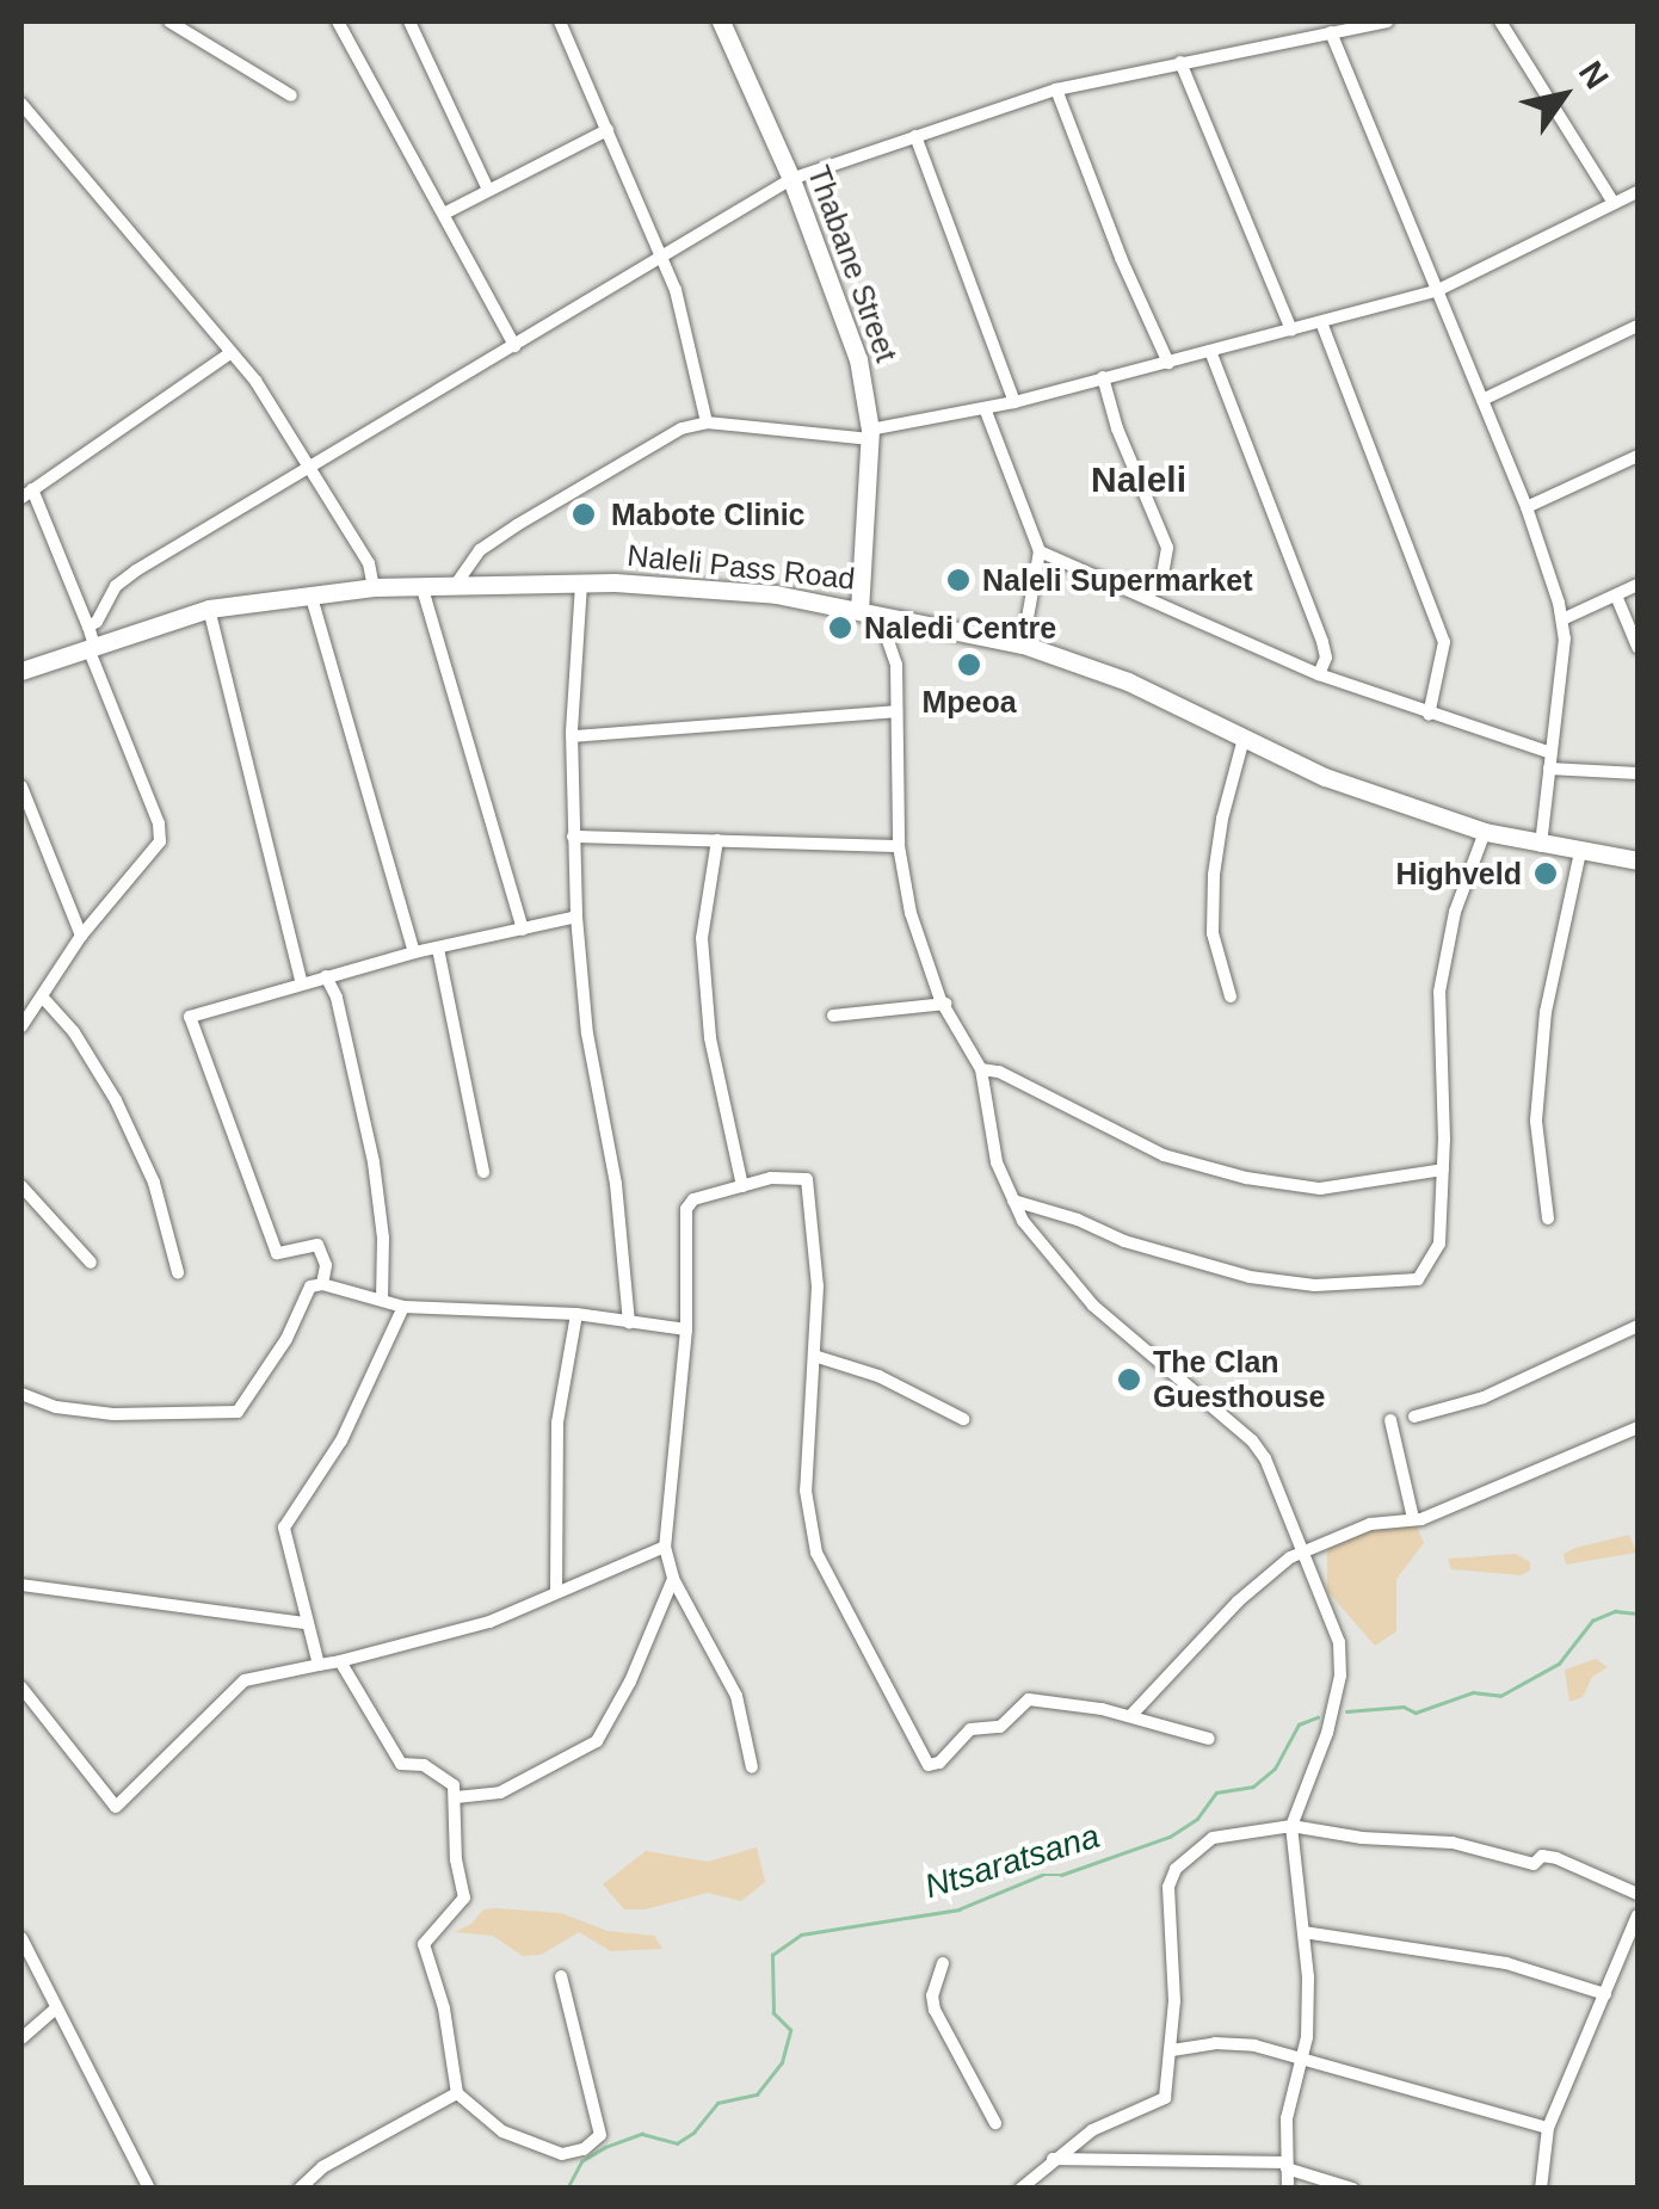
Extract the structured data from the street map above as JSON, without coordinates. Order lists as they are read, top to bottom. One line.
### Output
{"streets":{"main road":["Thabane Street","Naleli Pass Road"]},"crossings":[["Thabane Street","Naleli Pass Road"]],"districts":["Naleli"],"water":["Ntsaratsana"],"places":["Mabote Clinic","Naleli Supermarket","Naledi Centre","Mpeoa","Highveld","The Clan Guesthouse"],"north":"top right"}
